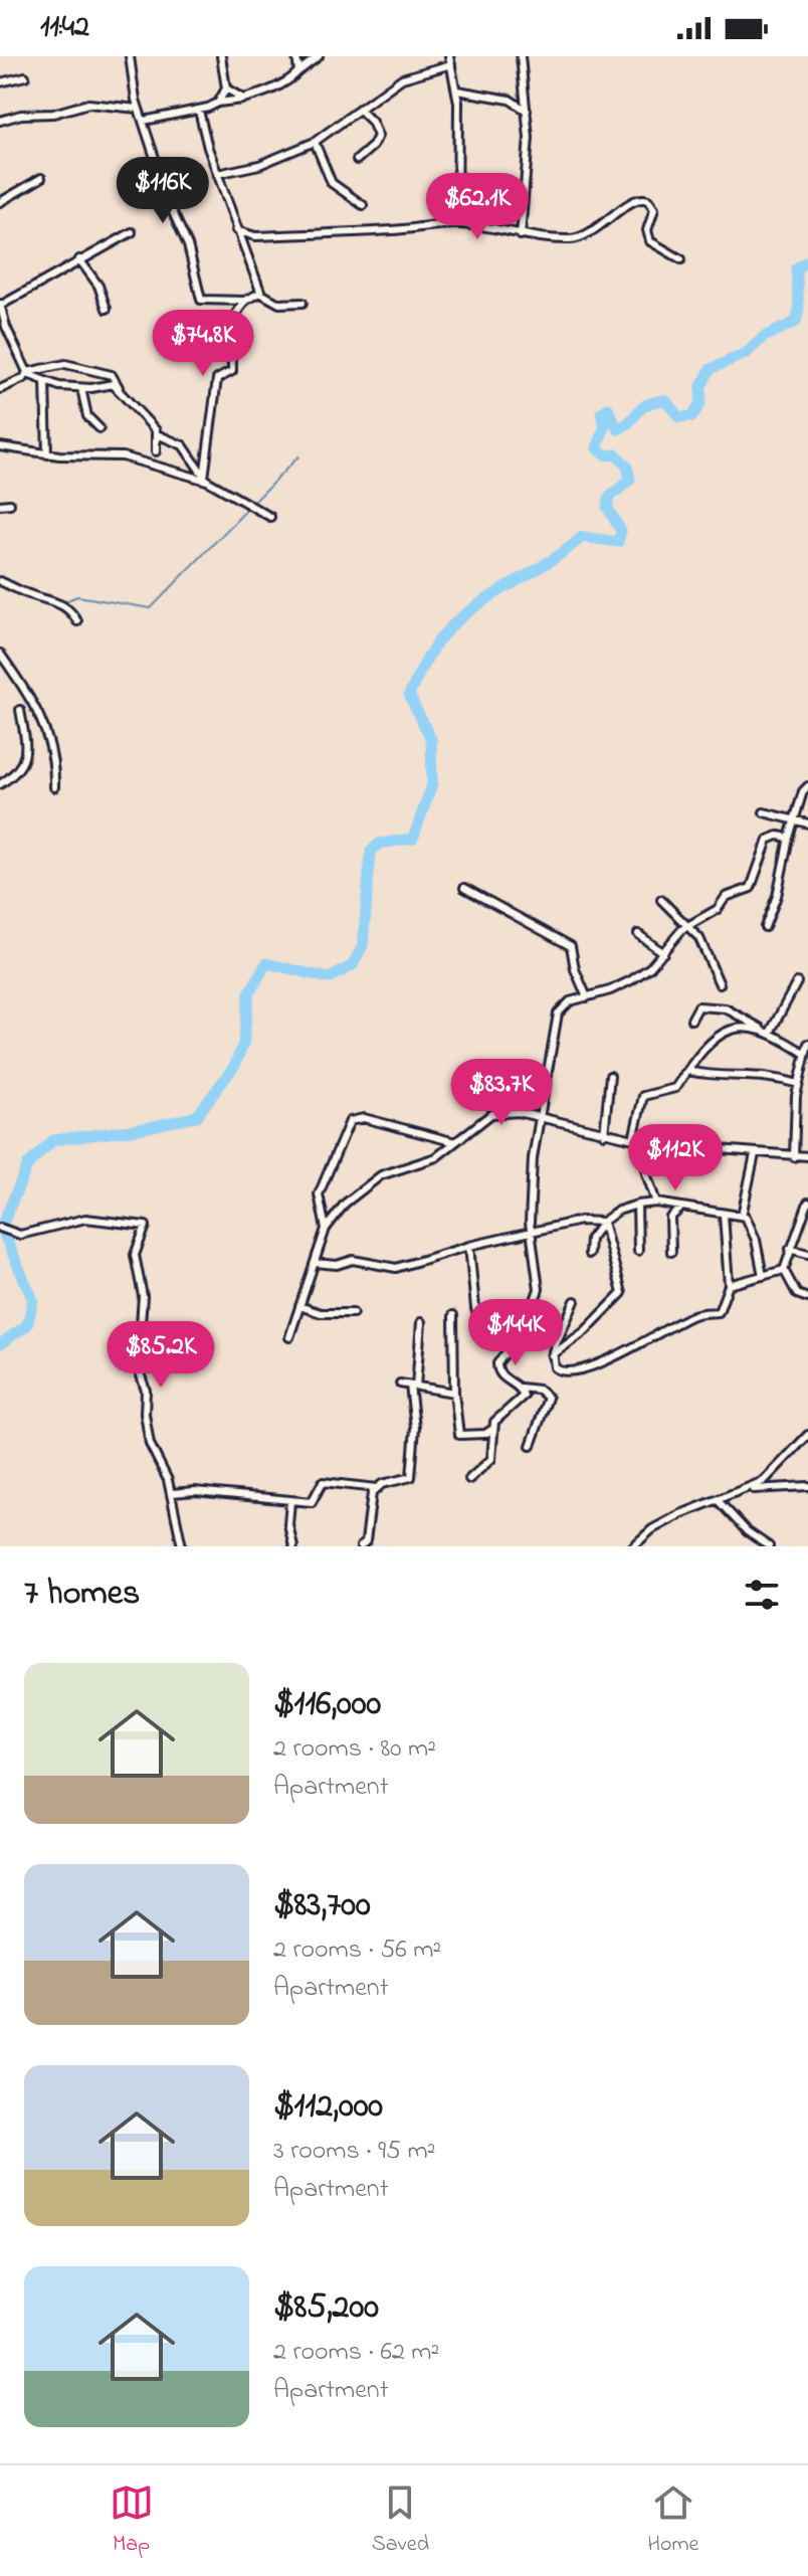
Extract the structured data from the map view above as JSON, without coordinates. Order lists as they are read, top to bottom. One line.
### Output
{"page":{"status":"11:42","price":["$116K","$62.1K","$74.8K","$83.7K","$112K","$144K","$85.2K"],"heading":"7 homes","list":[{"name":"$116,000","note":"2 rooms · 80 m² · Apartment"},{"name":"$83,700","note":"2 rooms · 56 m² · Apartment"},{"name":"$112,000","note":"3 rooms · 95 m² · Apartment"},{"name":"$85,200","note":"2 rooms · 62 m² · Apartment"}],"tabs":["Map","Saved","Home"]}}
